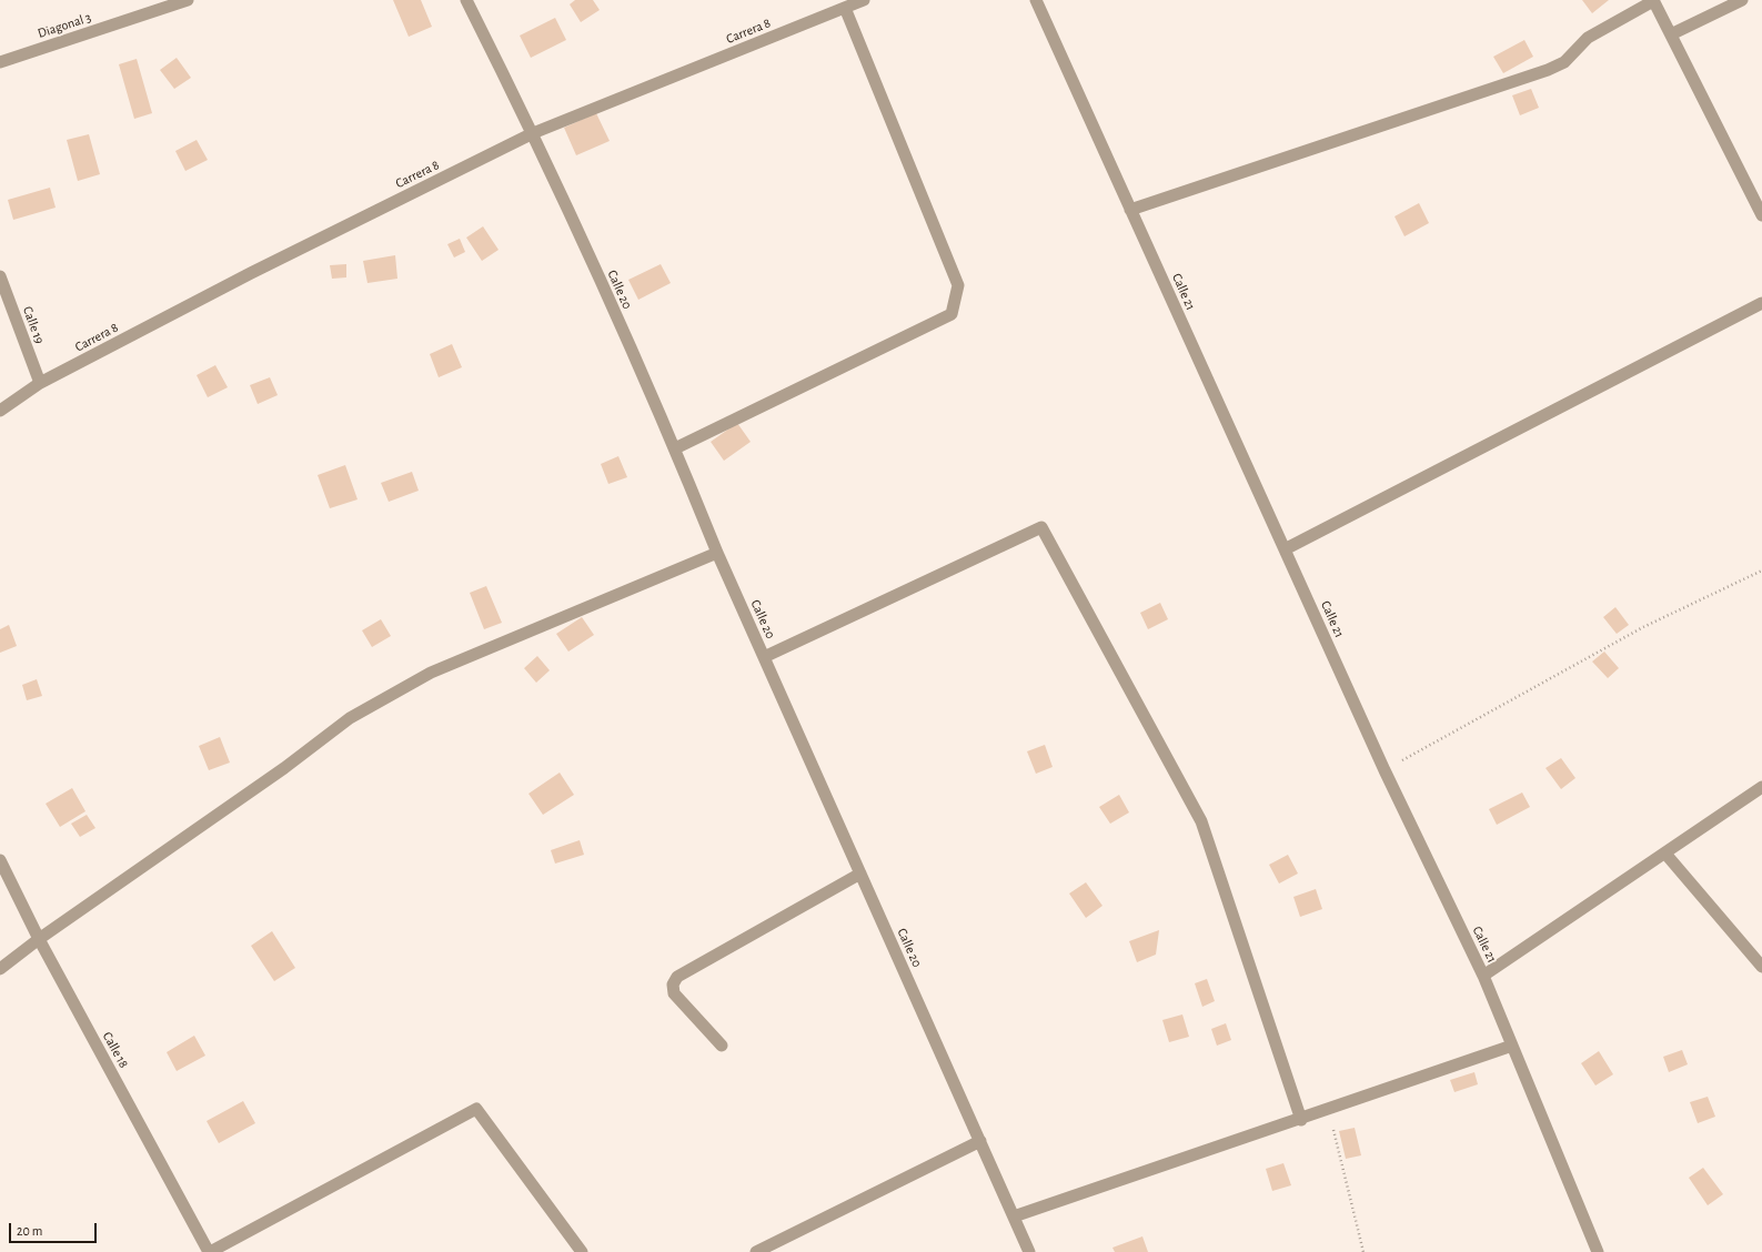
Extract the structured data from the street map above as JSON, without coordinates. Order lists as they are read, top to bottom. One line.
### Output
{"streets":{"street":["Diagonal 3","Carrera 8","Calle 20","Calle 21","Calle 19","Calle 18"]},"crossings":[["Carrera 8","Calle 20"],["Carrera 8","Calle 19"]],"scale_bar":"20 m"}
